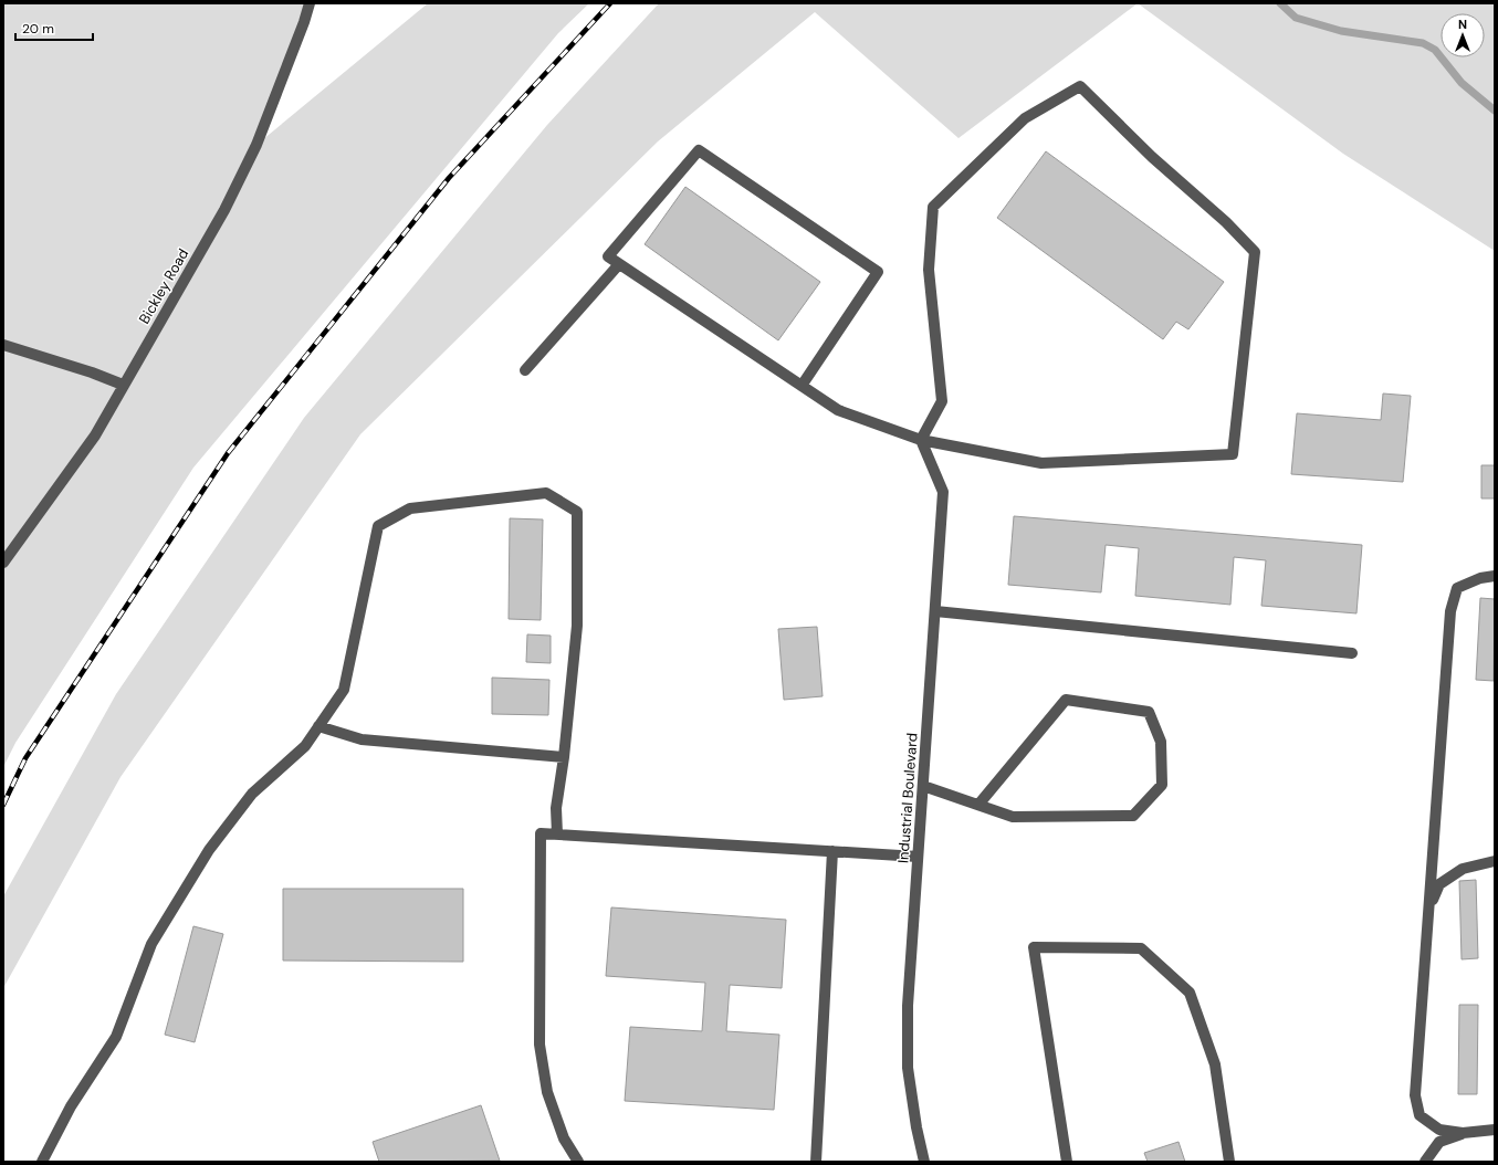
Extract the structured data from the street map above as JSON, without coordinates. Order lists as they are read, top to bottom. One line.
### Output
{"streets":{"street":["Bickley Road","Industrial Boulevard"]},"scale_bar":"20 m","north":"top"}
